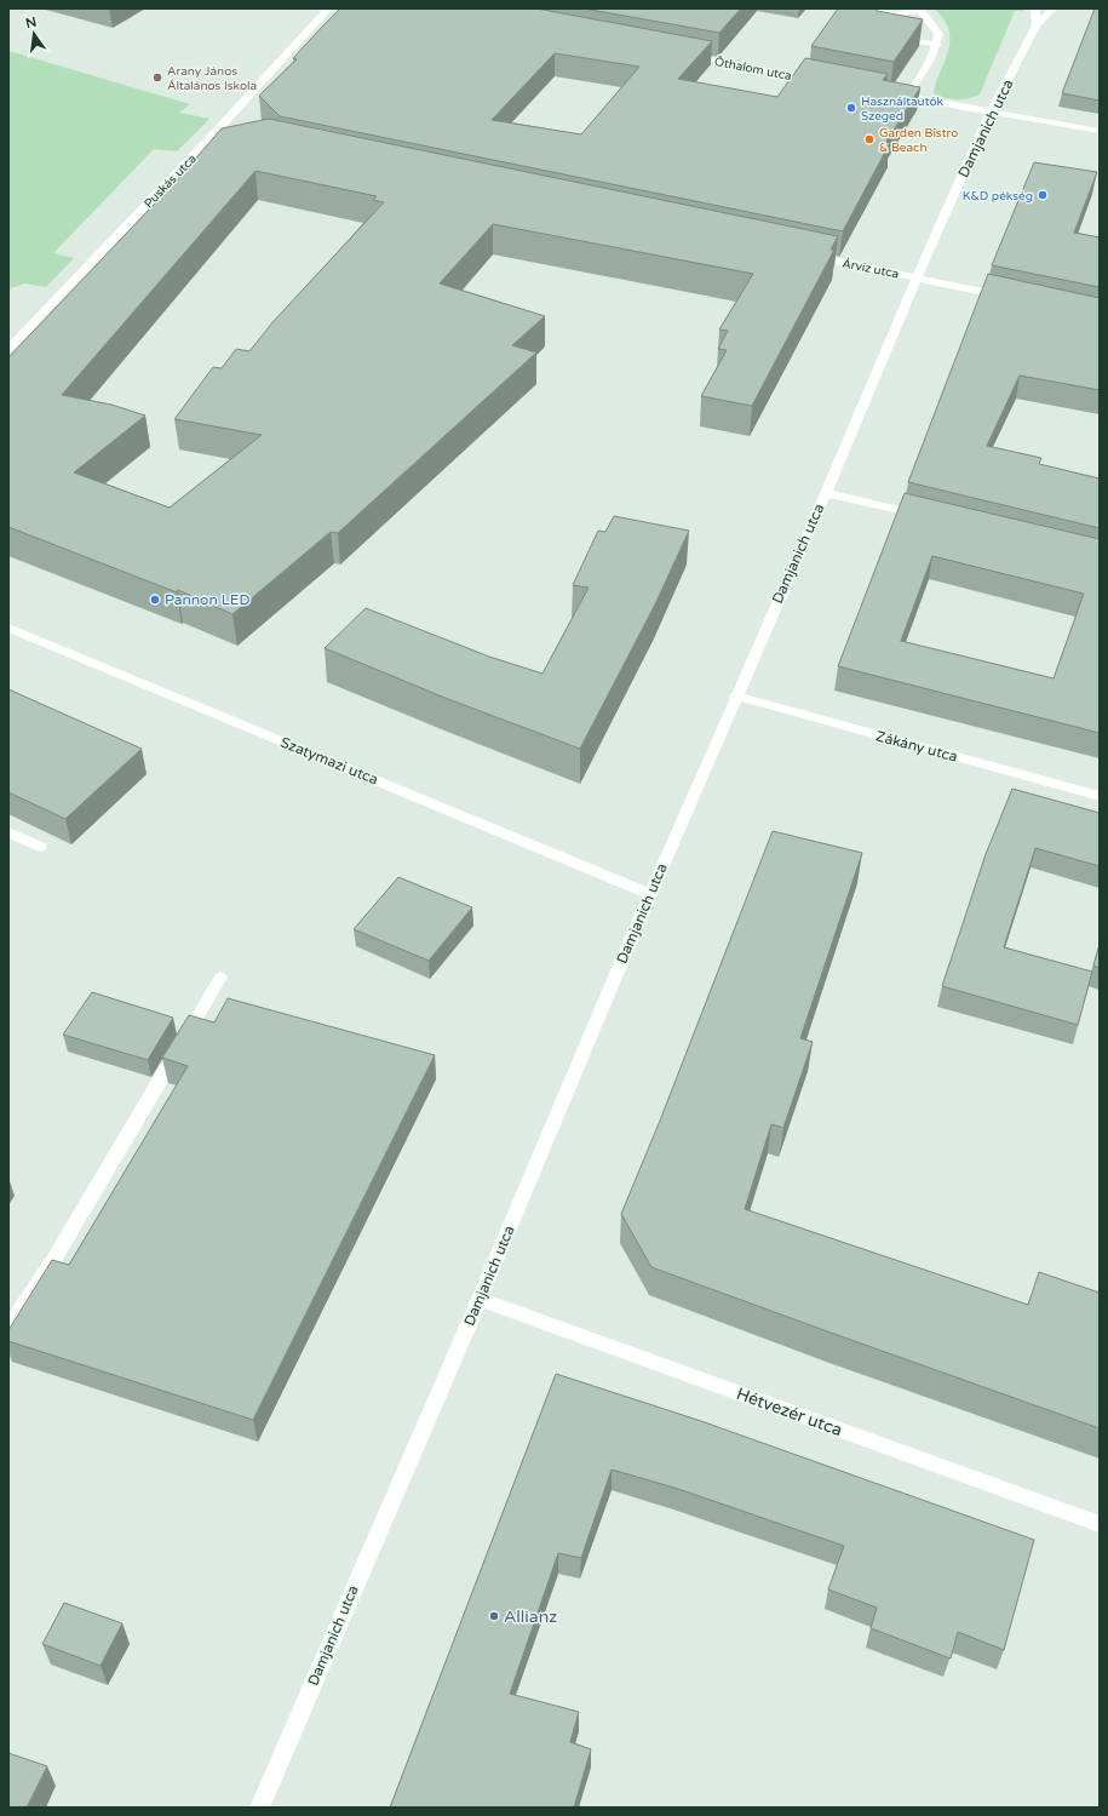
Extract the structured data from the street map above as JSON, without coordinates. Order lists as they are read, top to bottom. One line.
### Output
{"streets":{"street":["Öthalom utca","Damjanich utca","Puskás utca","Árvíz utca","Zákány utca","Szatymazi utca","Hétvezér utca"]},"crossings":[["Damjanich utca","Árvíz utca"],["Damjanich utca","Zákány utca"],["Damjanich utca","Szatymazi utca"],["Damjanich utca","Hétvezér utca"]],"places":["Arany János Általános Iskola","Használtautók Szeged","Garden Bistro & Beach","K&D pékség","Pannon LED","Allianz"],"north":"top"}
